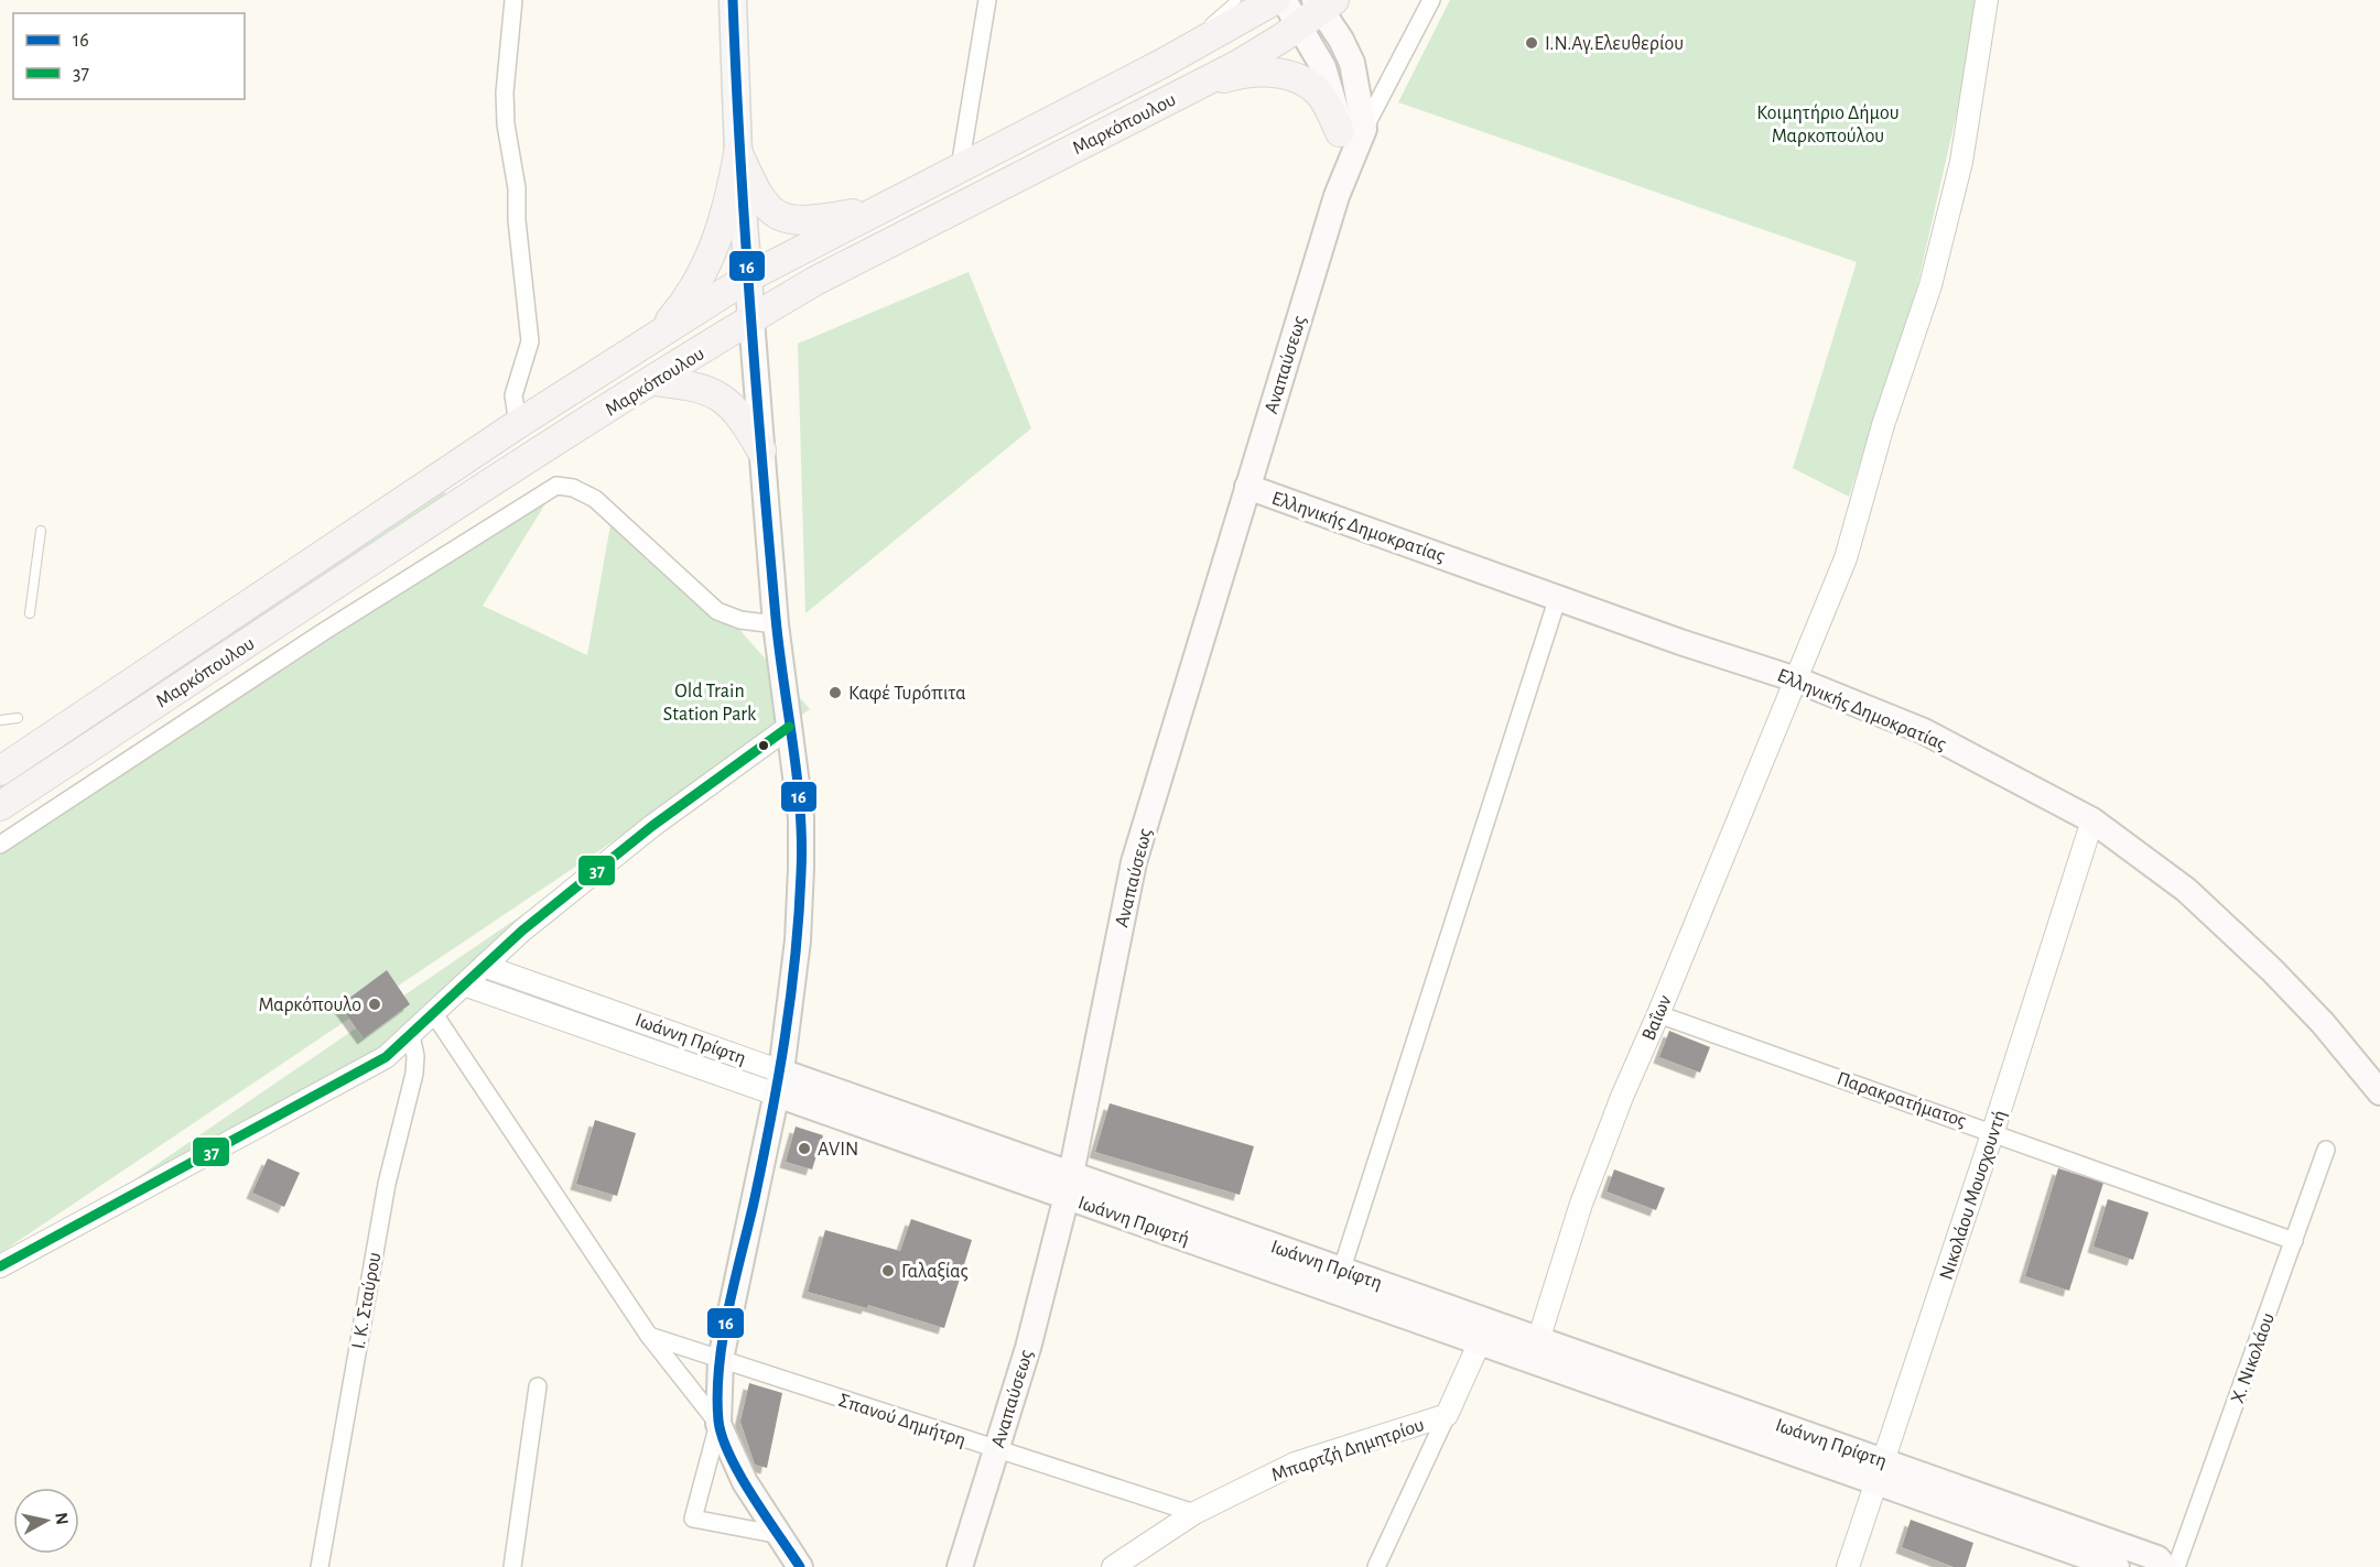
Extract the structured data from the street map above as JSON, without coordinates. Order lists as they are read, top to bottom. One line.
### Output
{"streets":{"highway":["Μαρκόπουλου"],"main road":["Αναπαύσεως","Ελληνικής Δημοκρατίας","Ιωάννη Πρίφτη","Ιωάννη Πριφτή"],"street":["Βαΐων","Παρακρατήματος","Νικολάου Μουσχουντή","Ι. Κ. Σταύρου","Χ. Νικολάου","Σπανού Δημήτρη","Μπαρτζή Δημητρίου"]},"crossings":[["Μαρκόπουλου","Αναπαύσεως"],["Αναπαύσεως","Ελληνικής Δημοκρατίας"],["Αναπαύσεως","Ιωάννη Πρίφτη"],["Αναπαύσεως","Ιωάννη Πριφτή"],["Αναπαύσεως","Σπανού Δημήτρη"],["Ελληνικής Δημοκρατίας","Βαΐων"],["Ελληνικής Δημοκρατίας","Νικολάου Μουσχουντή"],["Βαΐων","Ιωάννη Πρίφτη"],["Βαΐων","Παρακρατήματος"],["Ιωάννη Πρίφτη","Νικολάου Μουσχουντή"],["Ιωάννη Πρίφτη","Ιωάννη Πριφτή"],["Παρακρατήματος","Νικολάου Μουσχουντή"],["Παρακρατήματος","Χ. Νικολάου"],["Σπανού Δημήτρη","Μπαρτζή Δημητρίου"]],"parks":["Κοιμητήριο Δήμου Μαρκοπούλου","Old Train Station Park"],"places":["Ι.Ν.Αγ.Ελευθερίου","Καφέ Τυρóπιτα","Μαρκόπουλο","AVIN","Γαλαξίας"],"lines":["transit line 16","transit line 37"],"legend":["16","37"],"north":"right"}
